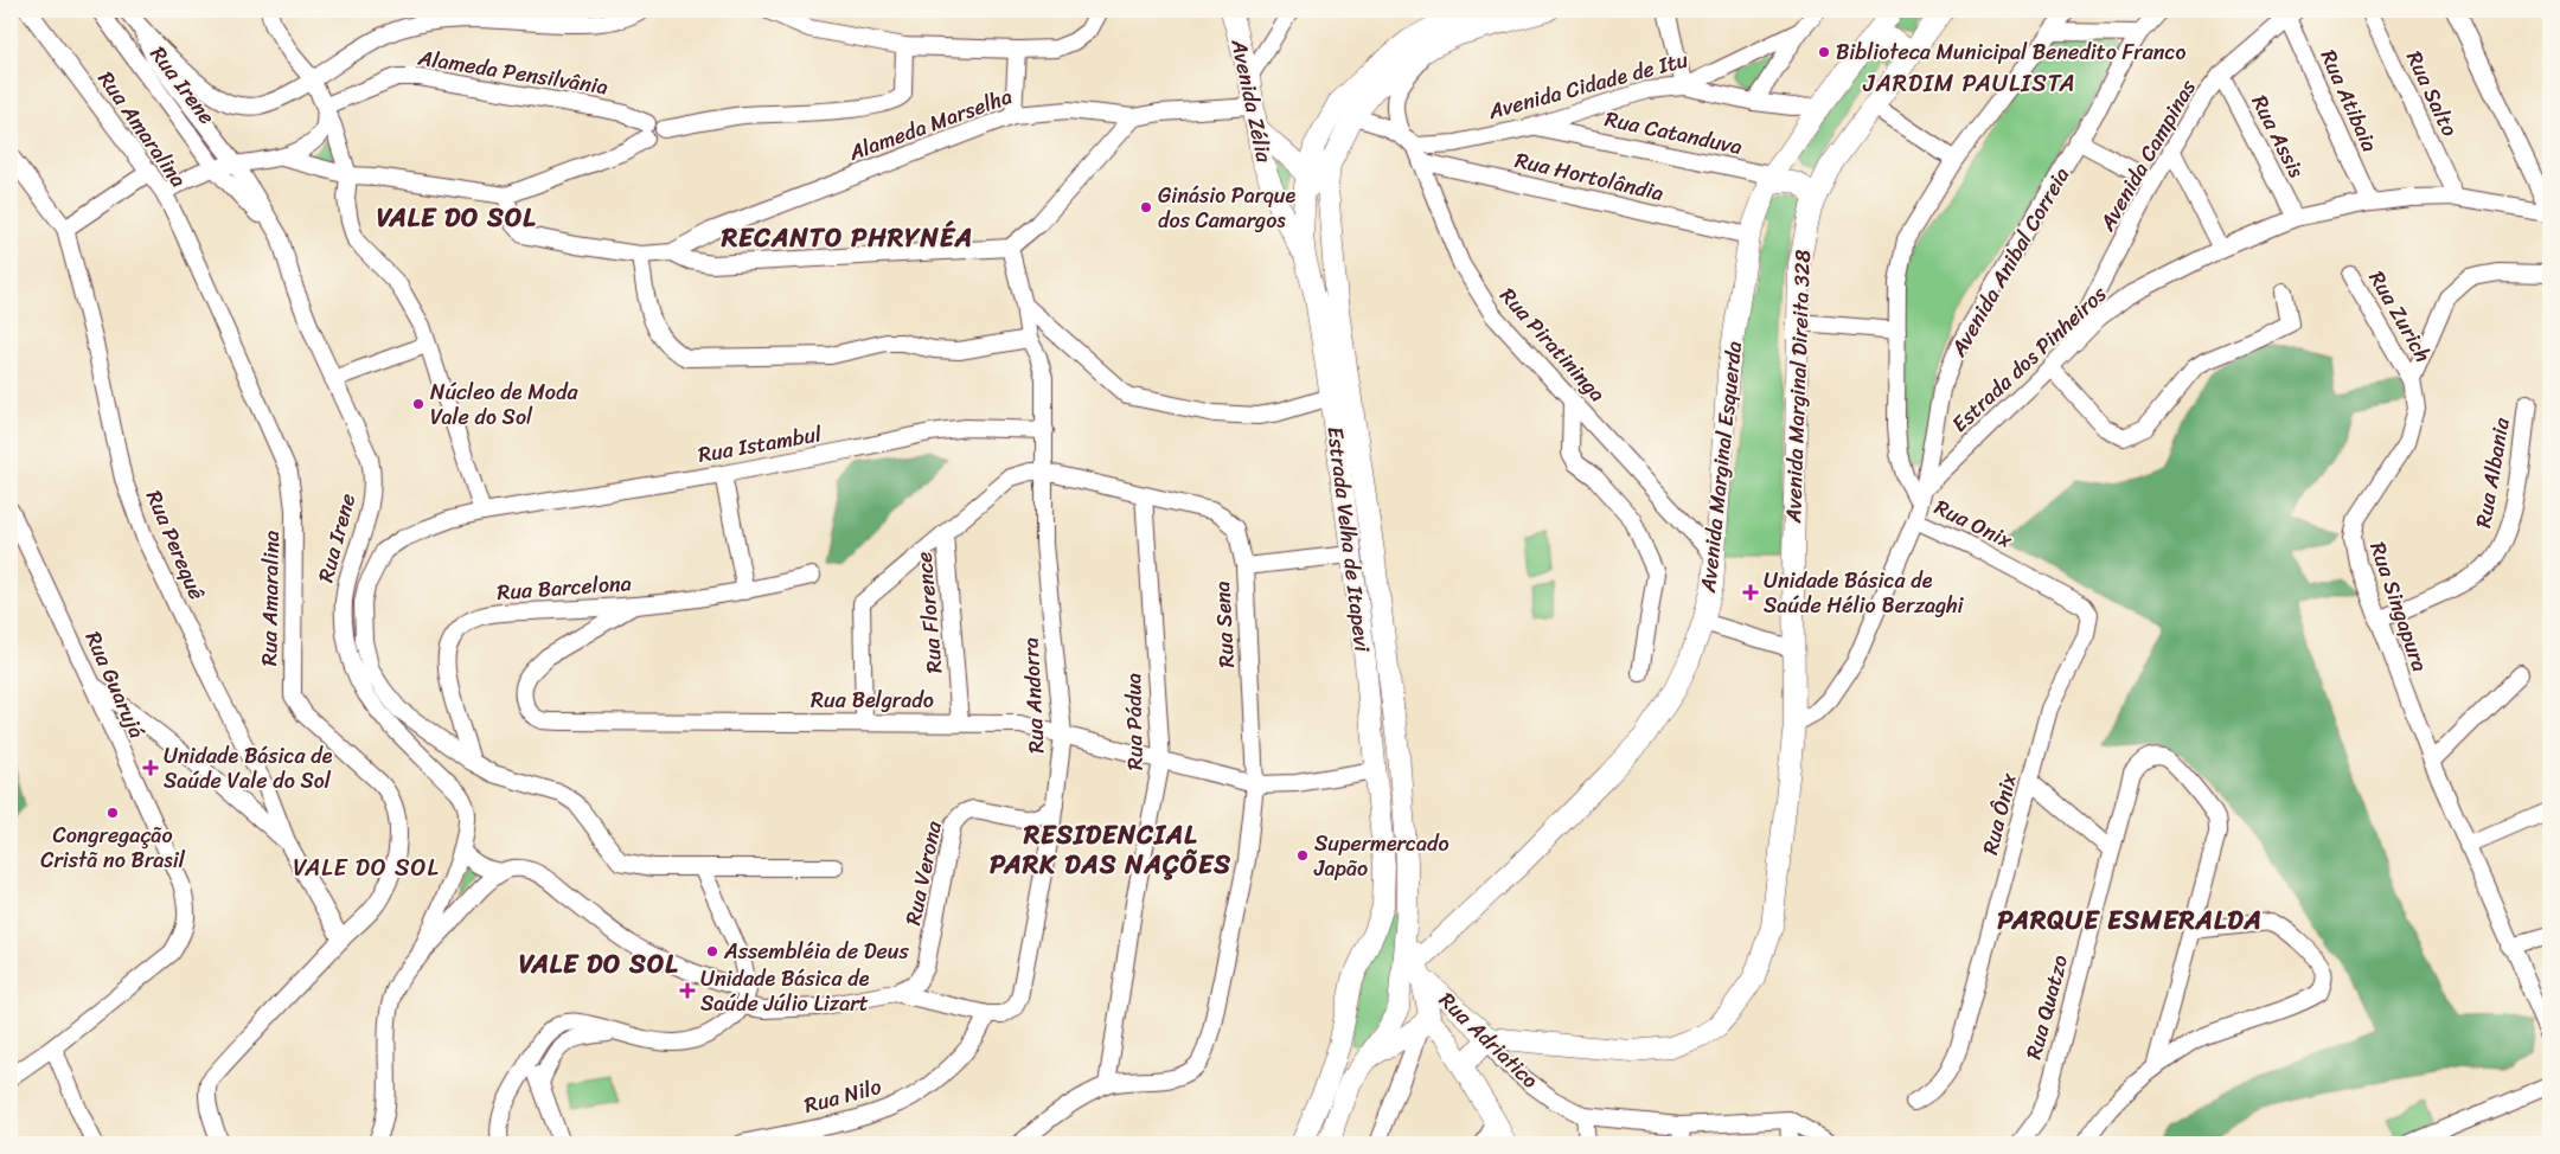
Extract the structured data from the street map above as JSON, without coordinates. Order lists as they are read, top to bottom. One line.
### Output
{"streets":{"main road":["Avenida Zélia","Avenida Marginal Direita 328","Avenida Marginal Esquerda","Estrada Velha de Itapevi","Rua Adriatico"],"street":["Alameda Pensilvânia","Rua Irene","Avenida Cidade de Itu","Rua Salto","Rua Atibaia","Alameda Marselha","Rua Amaralina","Rua Catanduva","Rua Assis","Avenida Campinas","Rua Hortolândia","Avenida Anibal Correia","Rua Zurich","Rua Piratininga","Estrada dos Pinheiros","Rua Istambul","Rua Albania","Rua Onix","Rua Perequê","Rua Barcelona","Rua Singapura","Rua Florence","Rua Sena","Rua Guarujá","Rua Andorra","Rua Belgrado","Rua Pádua","Rua Ônix","Rua Verona","Rua Quatzo","Rua Nilo"]},"crossings":[["Avenida Cidade de Itu","Rua Catanduva"],["Avenida Cidade de Itu","Rua Hortolândia"],["Avenida Cidade de Itu","Rua Piratininga"],["Rua Salto","Estrada dos Pinheiros"],["Avenida Zélia","Alameda Marselha"],["Avenida Zélia","Estrada Velha de Itapevi"],["Rua Atibaia","Avenida Campinas"],["Rua Atibaia","Estrada dos Pinheiros"],["Rua Amaralina","Rua Perequê"],["Rua Catanduva","Avenida Marginal Esquerda"],["Rua Assis","Avenida Campinas"],["Rua Assis","Estrada dos Pinheiros"],["Avenida Campinas","Estrada dos Pinheiros"],["Rua Hortolândia","Rua Piratininga"],["Rua Hortolândia","Avenida Marginal Esquerda"],["Avenida Anibal Correia","Estrada dos Pinheiros"],["Avenida Anibal Correia","Avenida Marginal Direita 328"],["Avenida Anibal Correia","Rua Onix"],["Rua Zurich","Rua Singapura"],["Rua Piratininga","Avenida Marginal Esquerda"],["Rua Piratininga","Estrada Velha de Itapevi"],["Rua Istambul","Rua Andorra"],["Avenida Marginal Esquerda","Rua Adriatico"],["Rua Albania","Rua Singapura"],["Rua Onix","Rua Ônix"],["Estrada Velha de Itapevi","Rua Belgrado"],["Rua Barcelona","Rua Belgrado"],["Rua Florence","Rua Sena"],["Rua Florence","Rua Belgrado"],["Rua Sena","Rua Andorra"],["Rua Sena","Rua Belgrado"],["Rua Sena","Rua Pádua"],["Rua Andorra","Rua Belgrado"],["Rua Andorra","Rua Nilo"],["Rua Belgrado","Rua Pádua"]],"districts":["JARDIM PAULISTA","VALE DO SOL","RECANTO PHRYNÉA","RESIDENCIAL PARK DAS NAÇÕES","VALE DO SOL","PARQUE ESMERALDA","VALE DO SOL"],"places":{"other":["Biblioteca Municipal Benedito Franco","Ginásio Parque dos Camargos","Núcleo de Moda Vale do Sol","Congregação Cristã no Brasil","Supermercado Japão","Assembléia de Deus"],"health":["Unidade Básica de Saúde Hélio Berzaghi","Unidade Básica de Saúde Vale do Sol","Unidade Básica de Saúde Júlio Lizart"]}}
